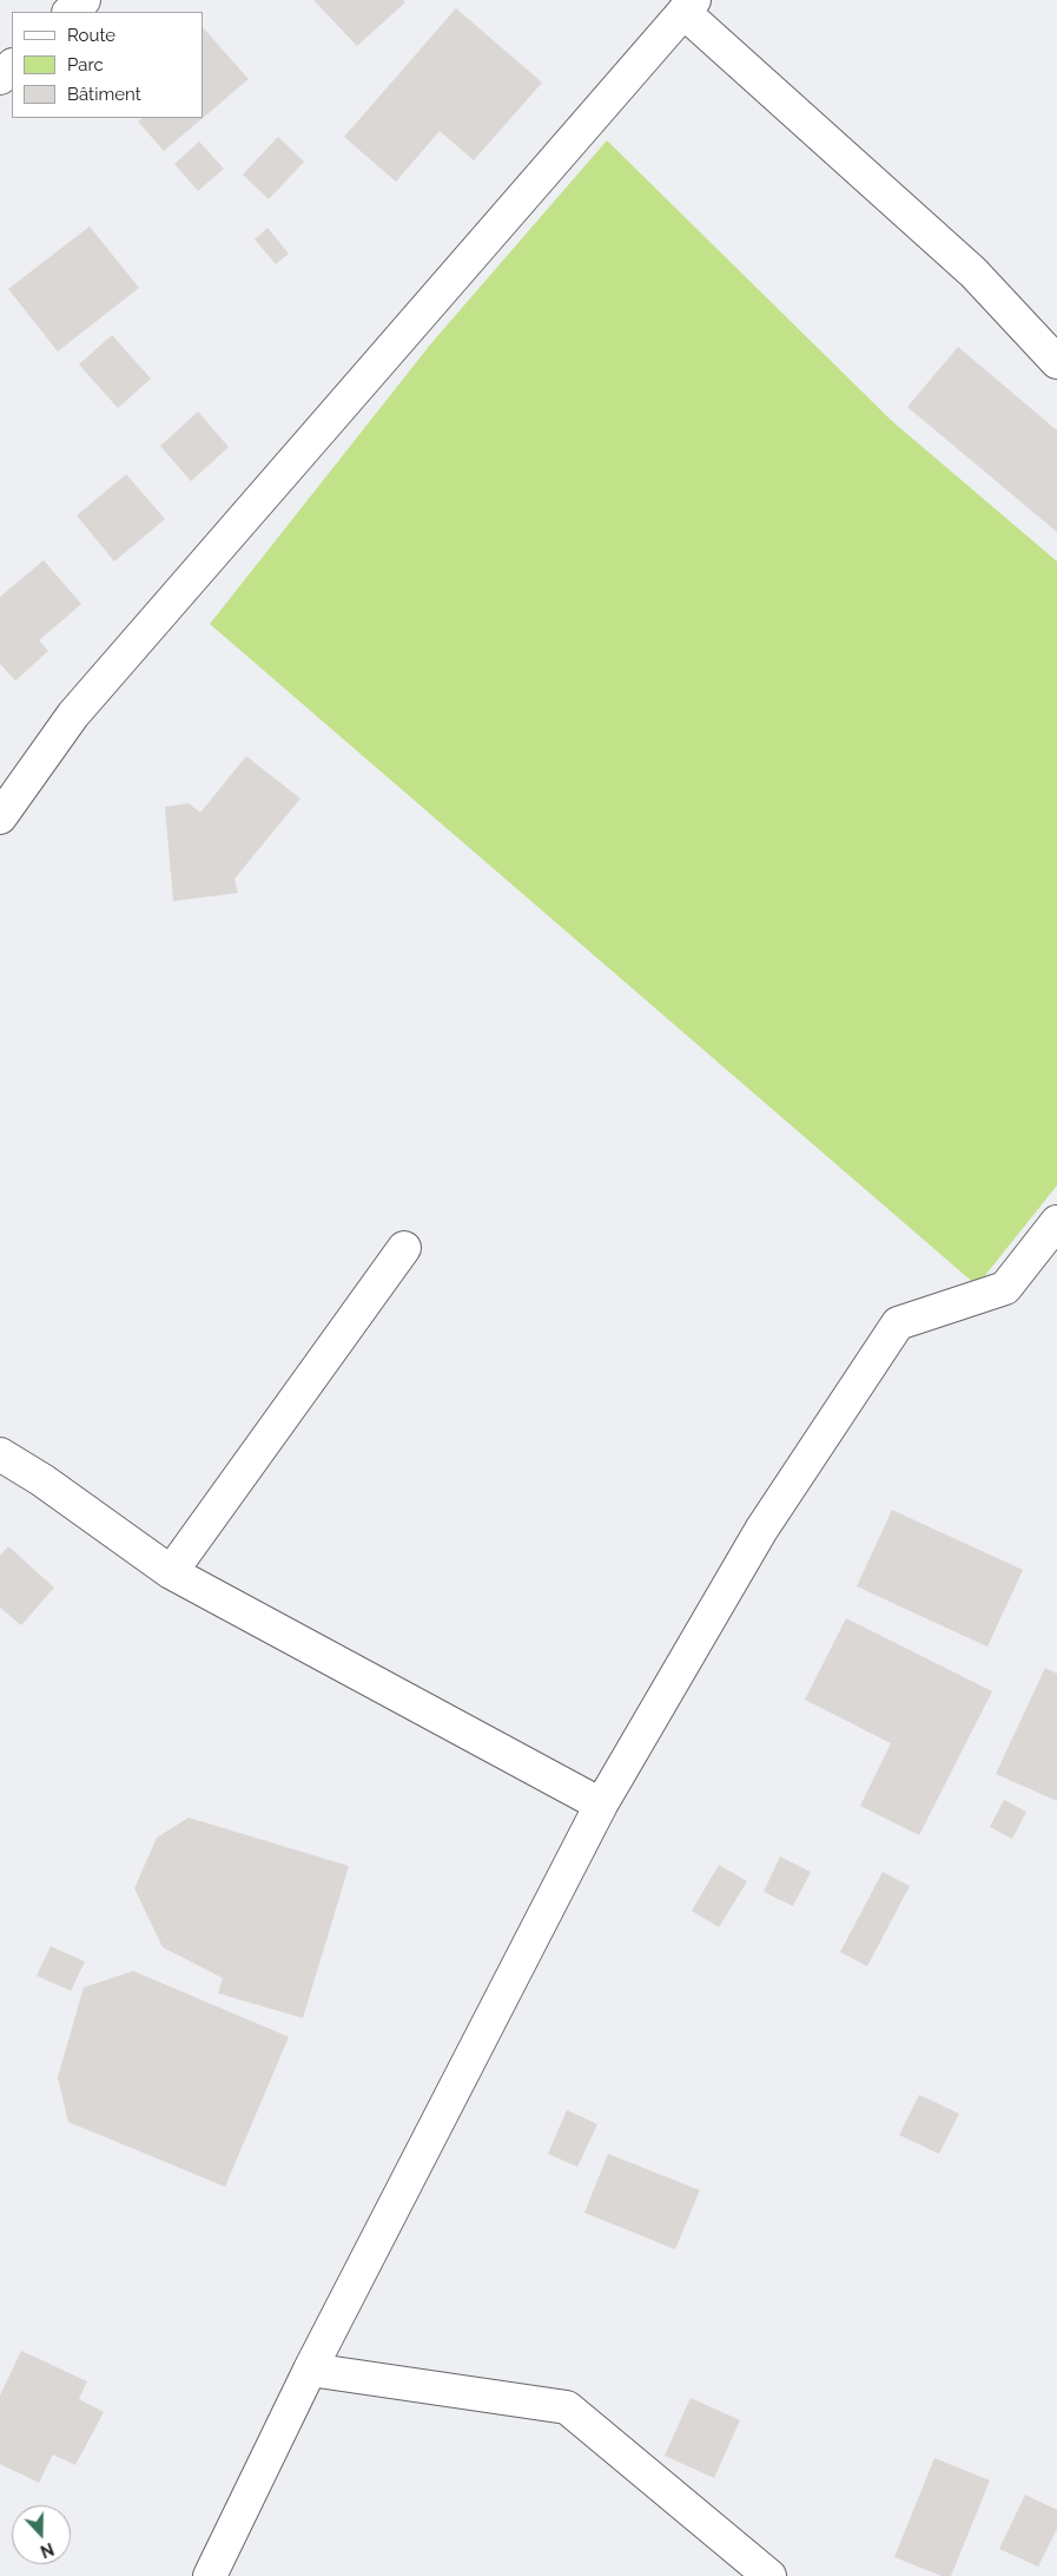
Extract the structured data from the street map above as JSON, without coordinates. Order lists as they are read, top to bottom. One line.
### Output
{"legend":["Route","Parc","Bâtiment"],"north":"bottom"}
